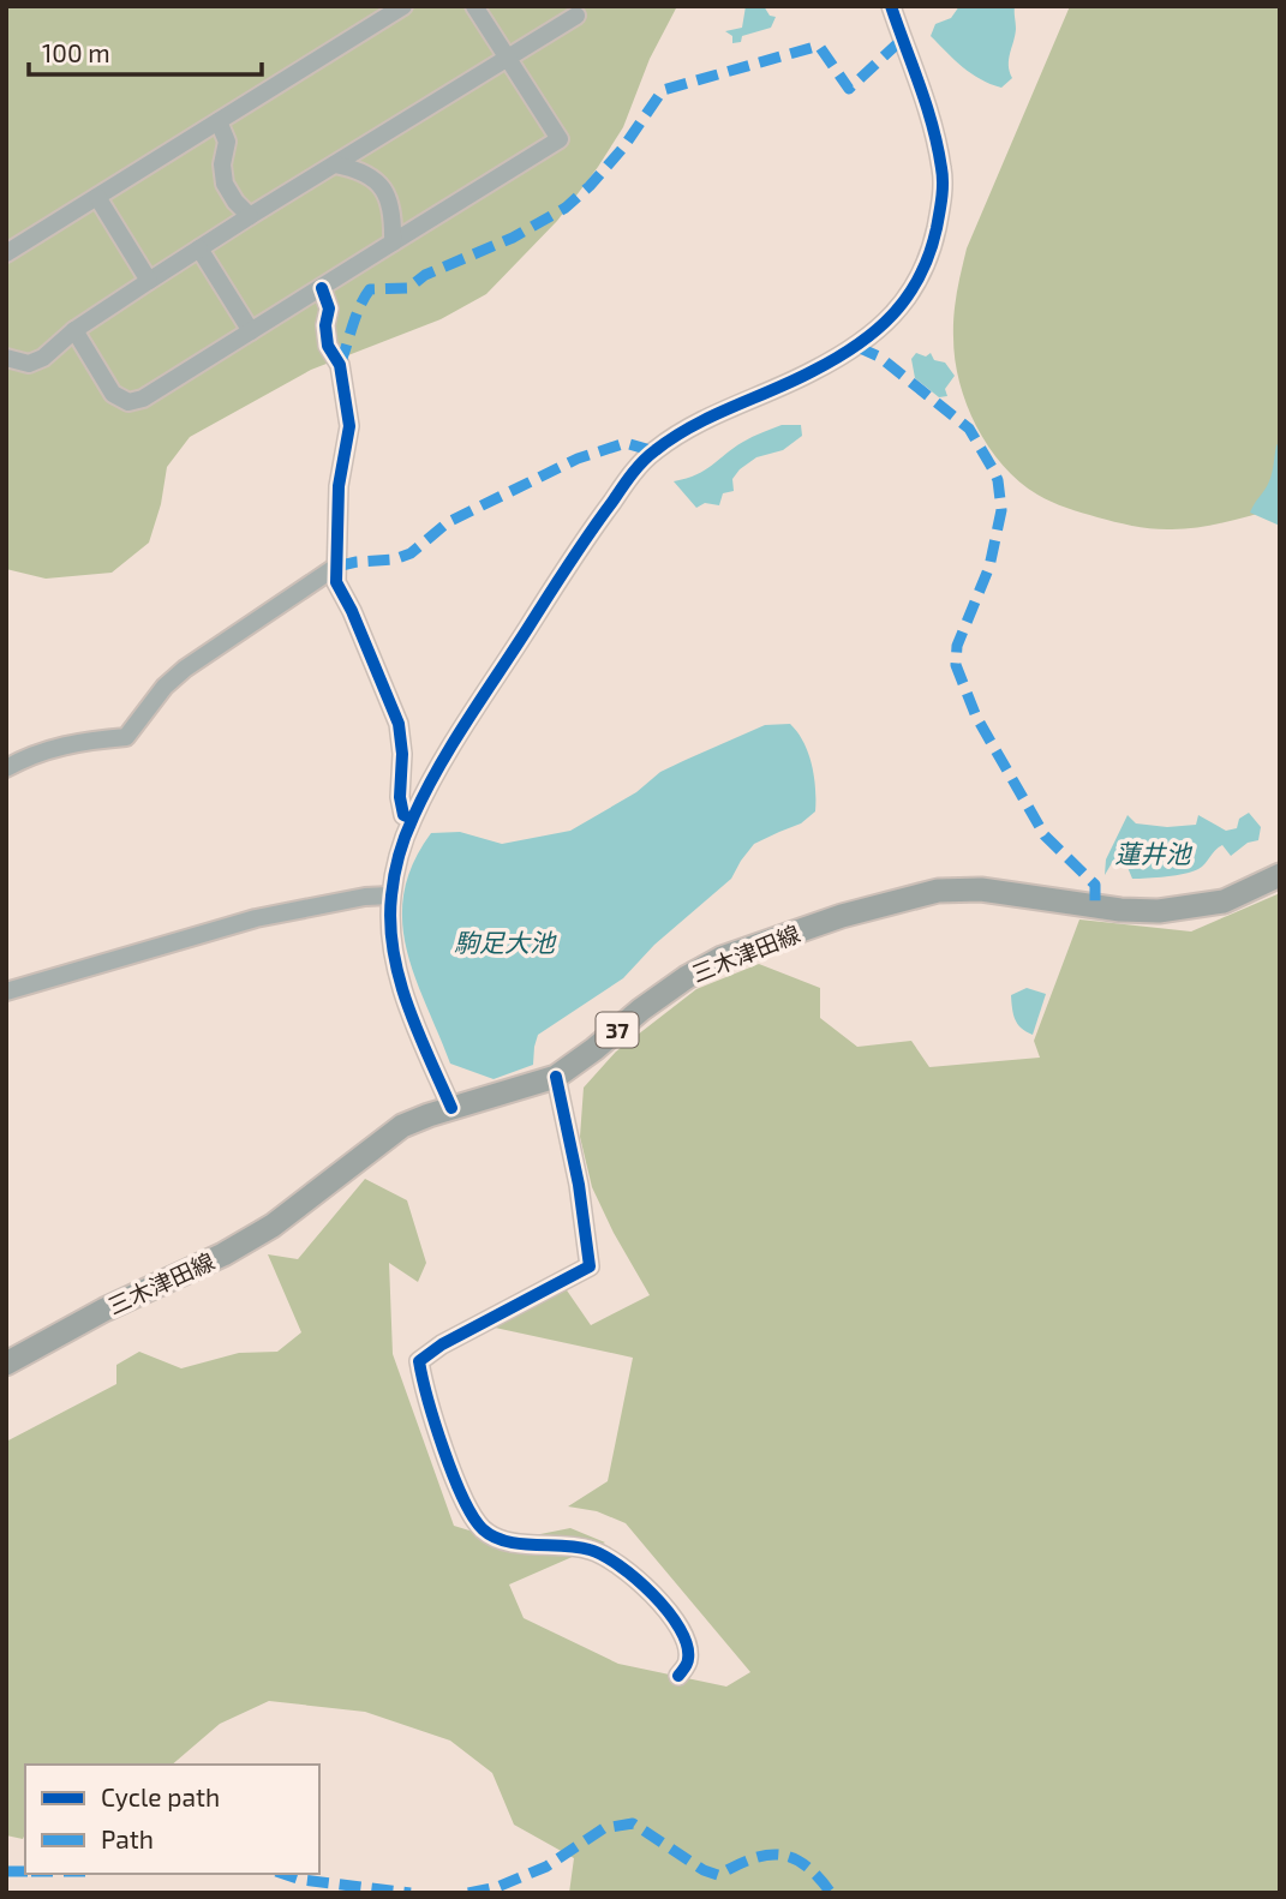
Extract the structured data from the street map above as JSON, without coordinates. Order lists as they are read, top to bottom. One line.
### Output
{"streets":{"main road":["三木津田線","37"]},"water":["蓮井池","駒足大池"],"legend":["Cycle path","Path"],"scale_bar":"100 m"}
